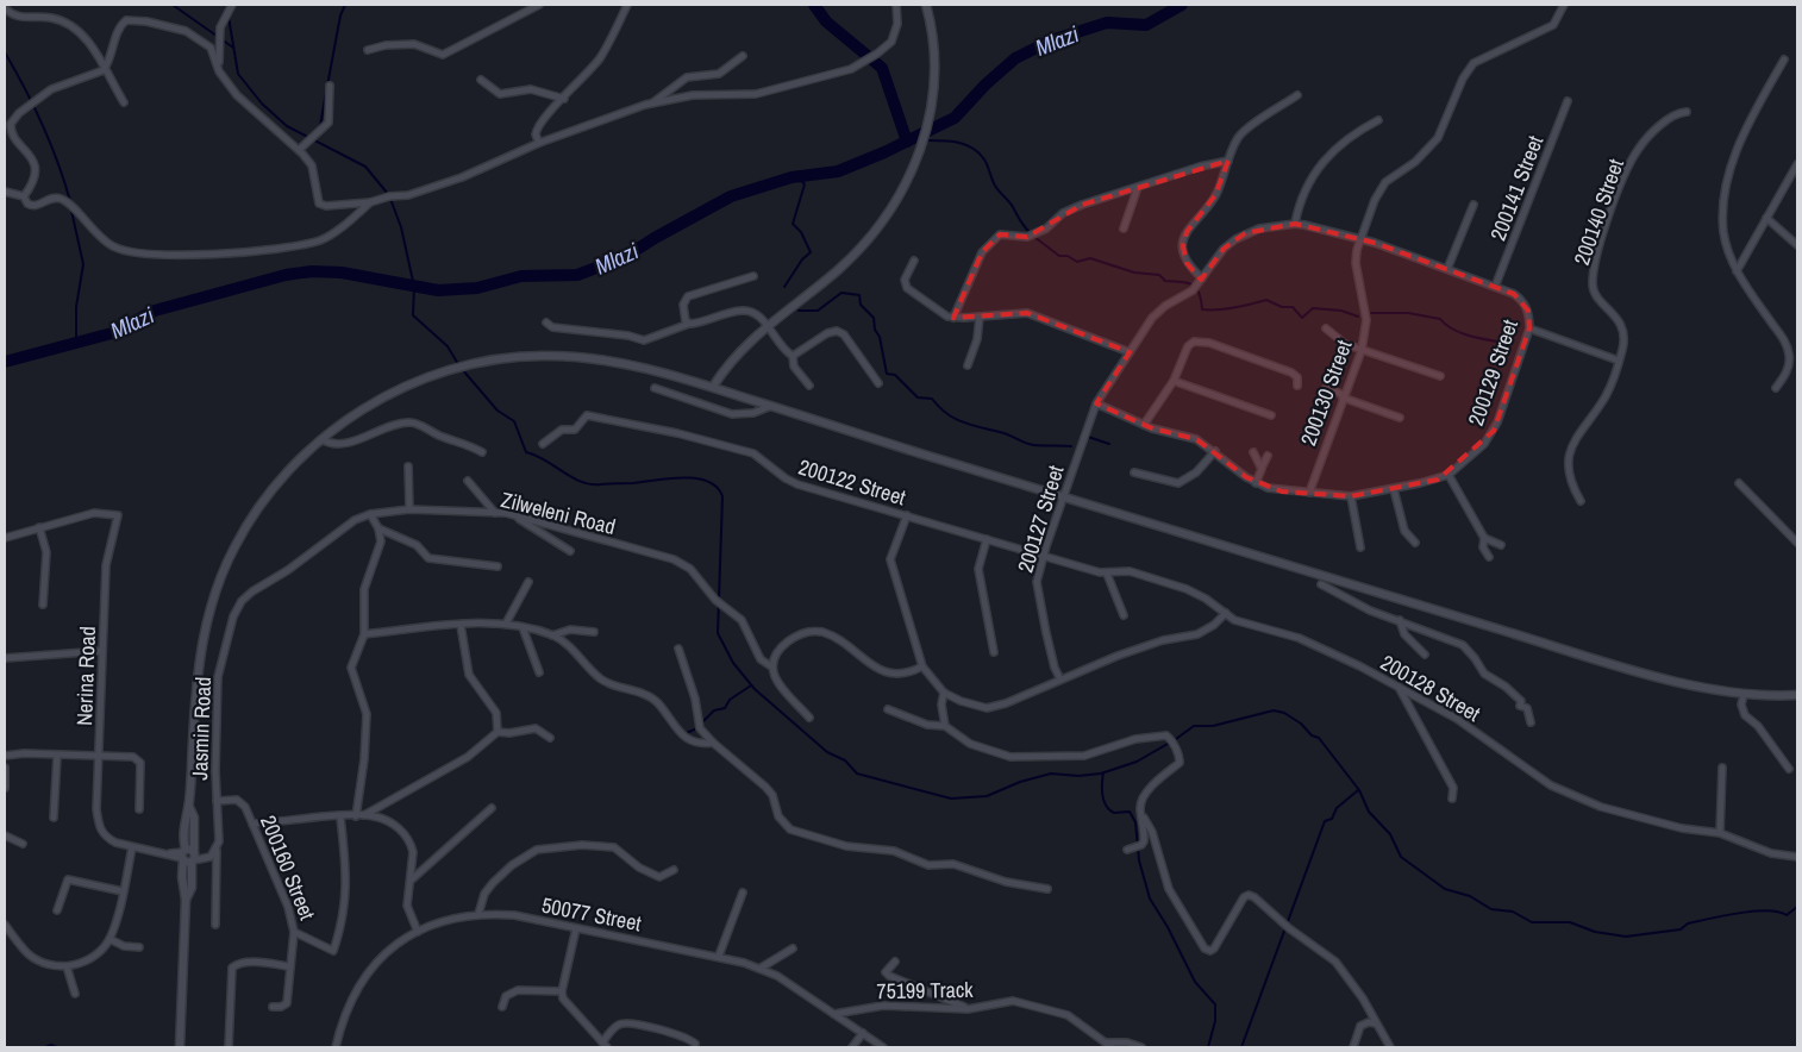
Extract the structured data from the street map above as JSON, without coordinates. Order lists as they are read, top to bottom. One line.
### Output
{"streets":{"street":["200141 Street","200140 Street","200129 Street","200130 Street","200122 Street","Zilweleni Road","200127 Street","Nerina Road","200128 Street","Jasmin Road","200160 Street","50077 Street","75199 Track"]},"crossings":[["200141 Street","200129 Street"],["200129 Street","200130 Street"],["200129 Street","200127 Street"],["200122 Street","200127 Street"],["200122 Street","200128 Street"],["Zilweleni Road","Jasmin Road"],["200127 Street","200128 Street"],["Jasmin Road","200160 Street"],["50077 Street","75199 Track"]],"water":["Mlazi"]}
